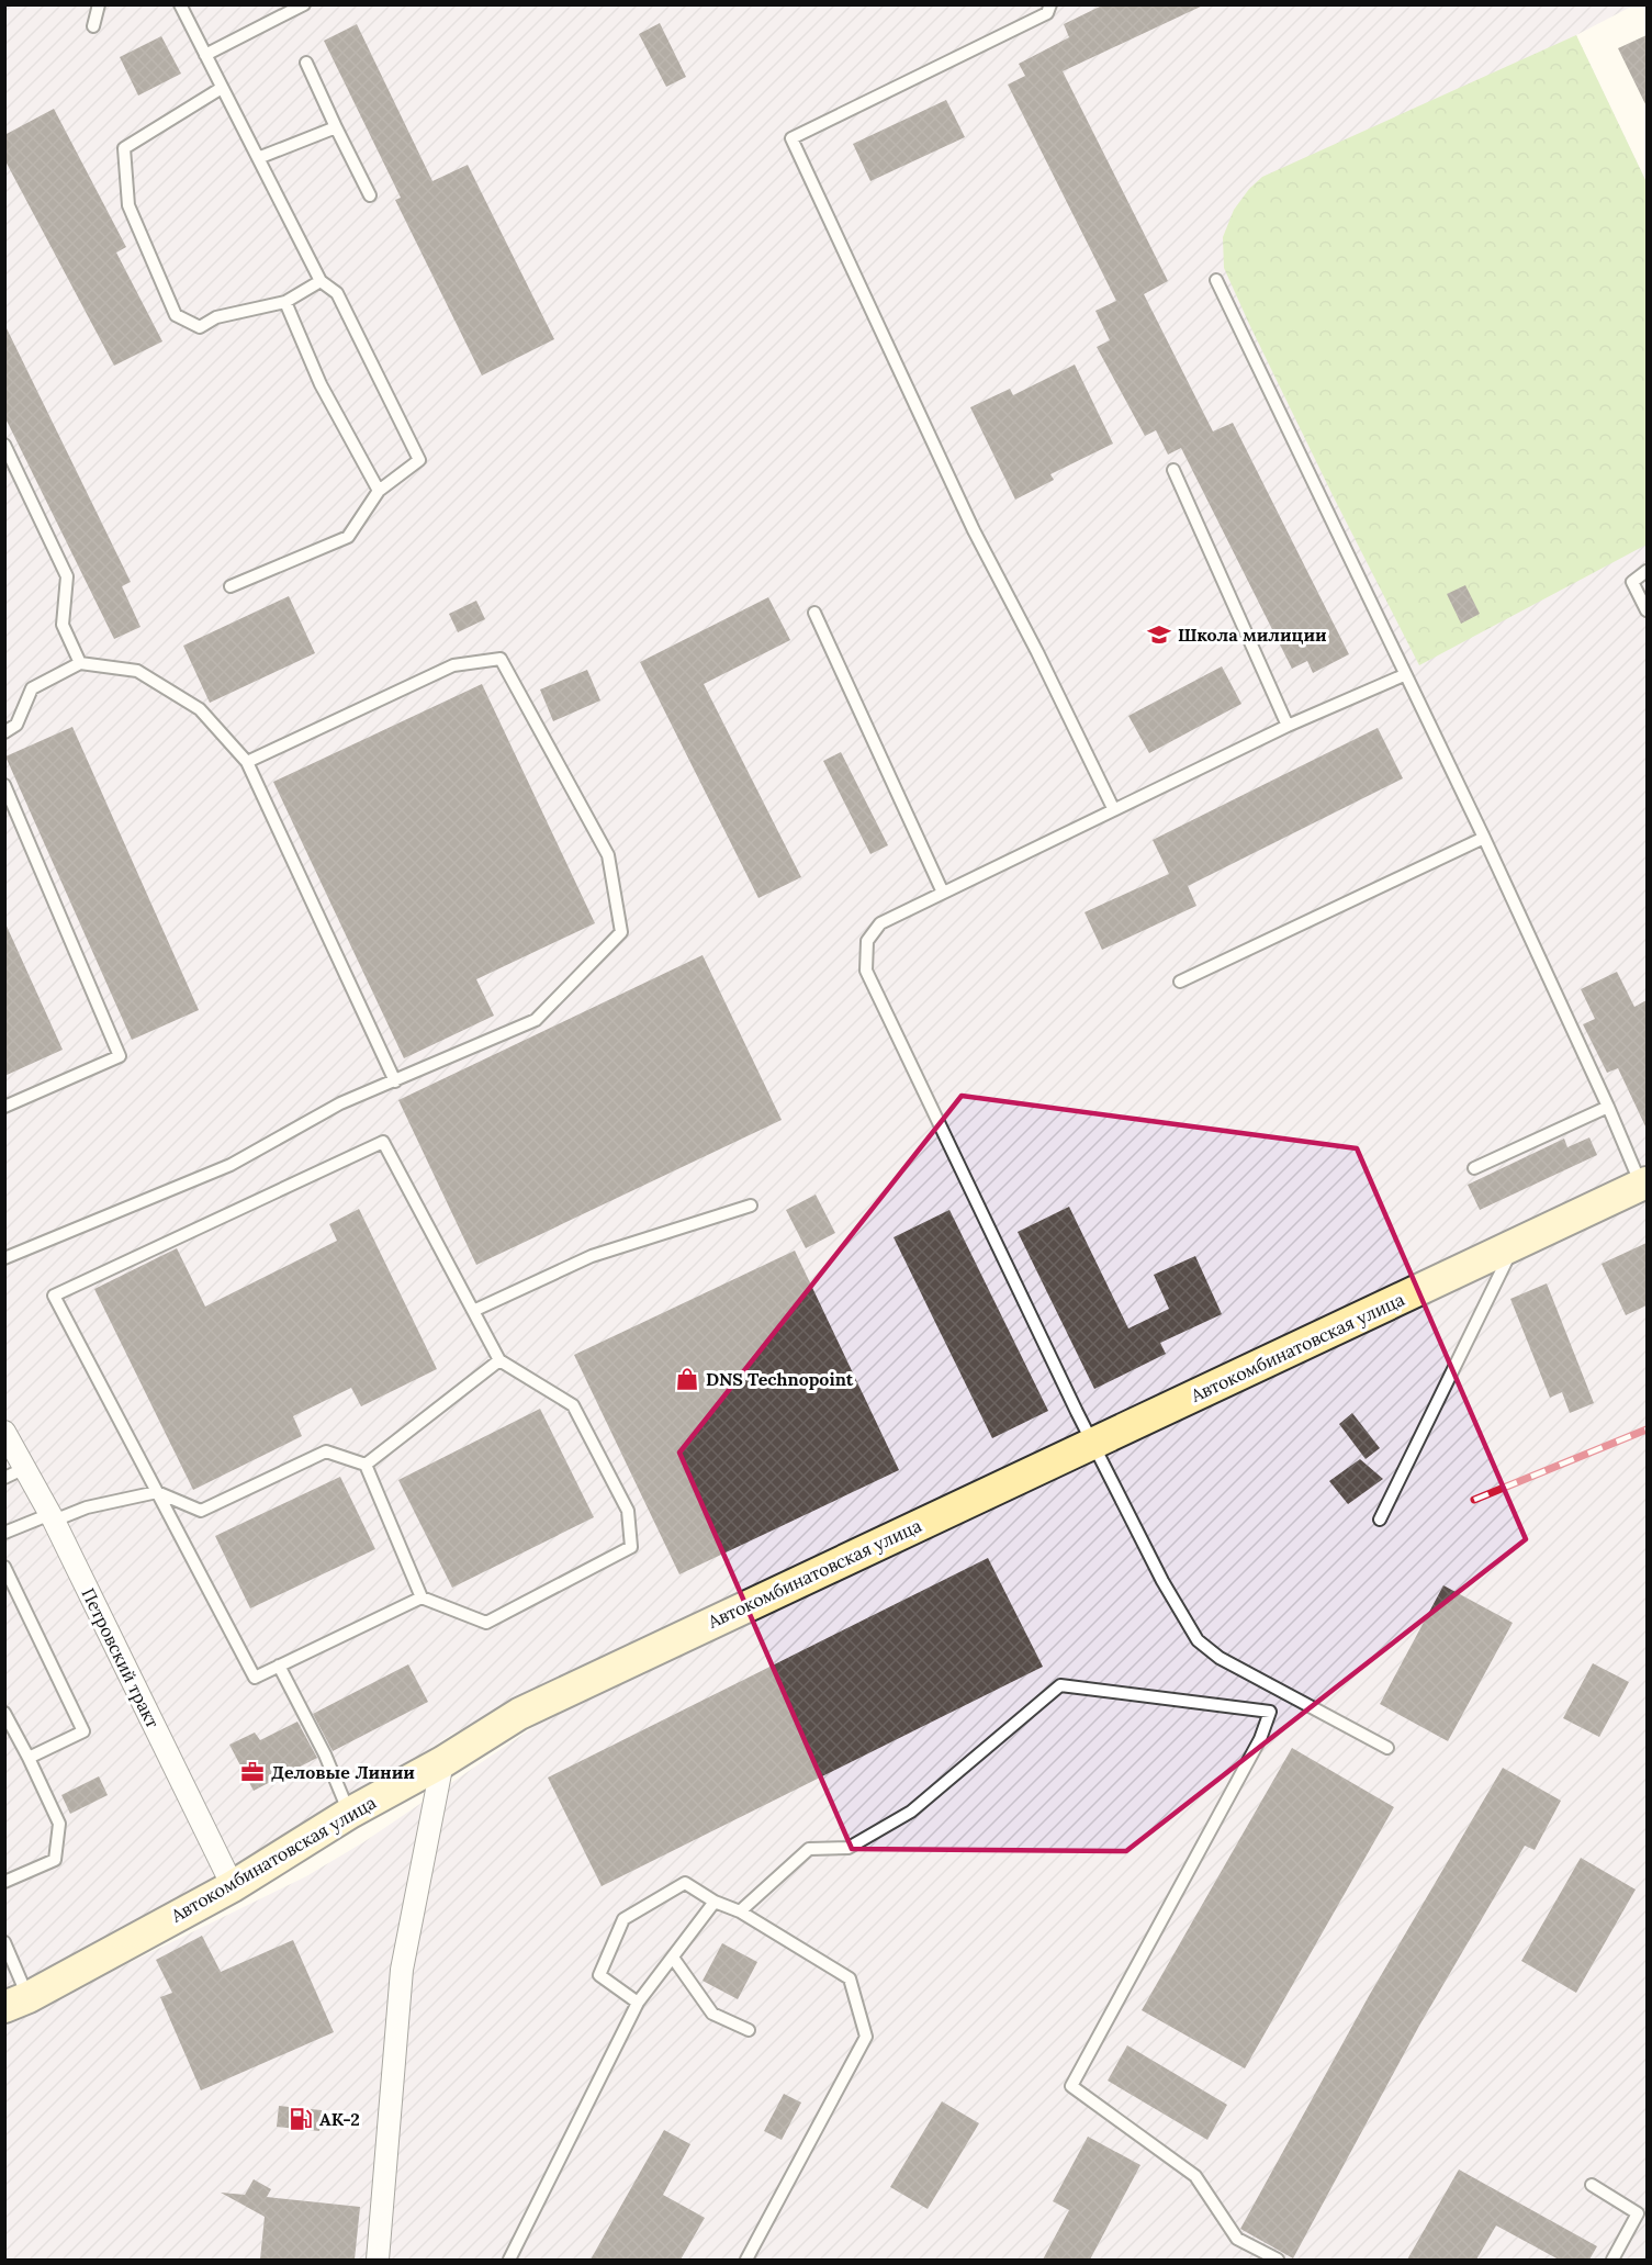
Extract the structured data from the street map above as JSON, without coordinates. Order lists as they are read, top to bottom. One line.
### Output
{"streets":{"street":["Автокомбинатовская улица","Петровский тракт"]},"crossings":[["Автокомбинатовская улица","Петровский тракт"]],"places":{"school or university":["Школа милиции"],"shop":["DNS Technopoint"],"office":["Деловые Линии"],"fuel station":["АК-2"]}}
